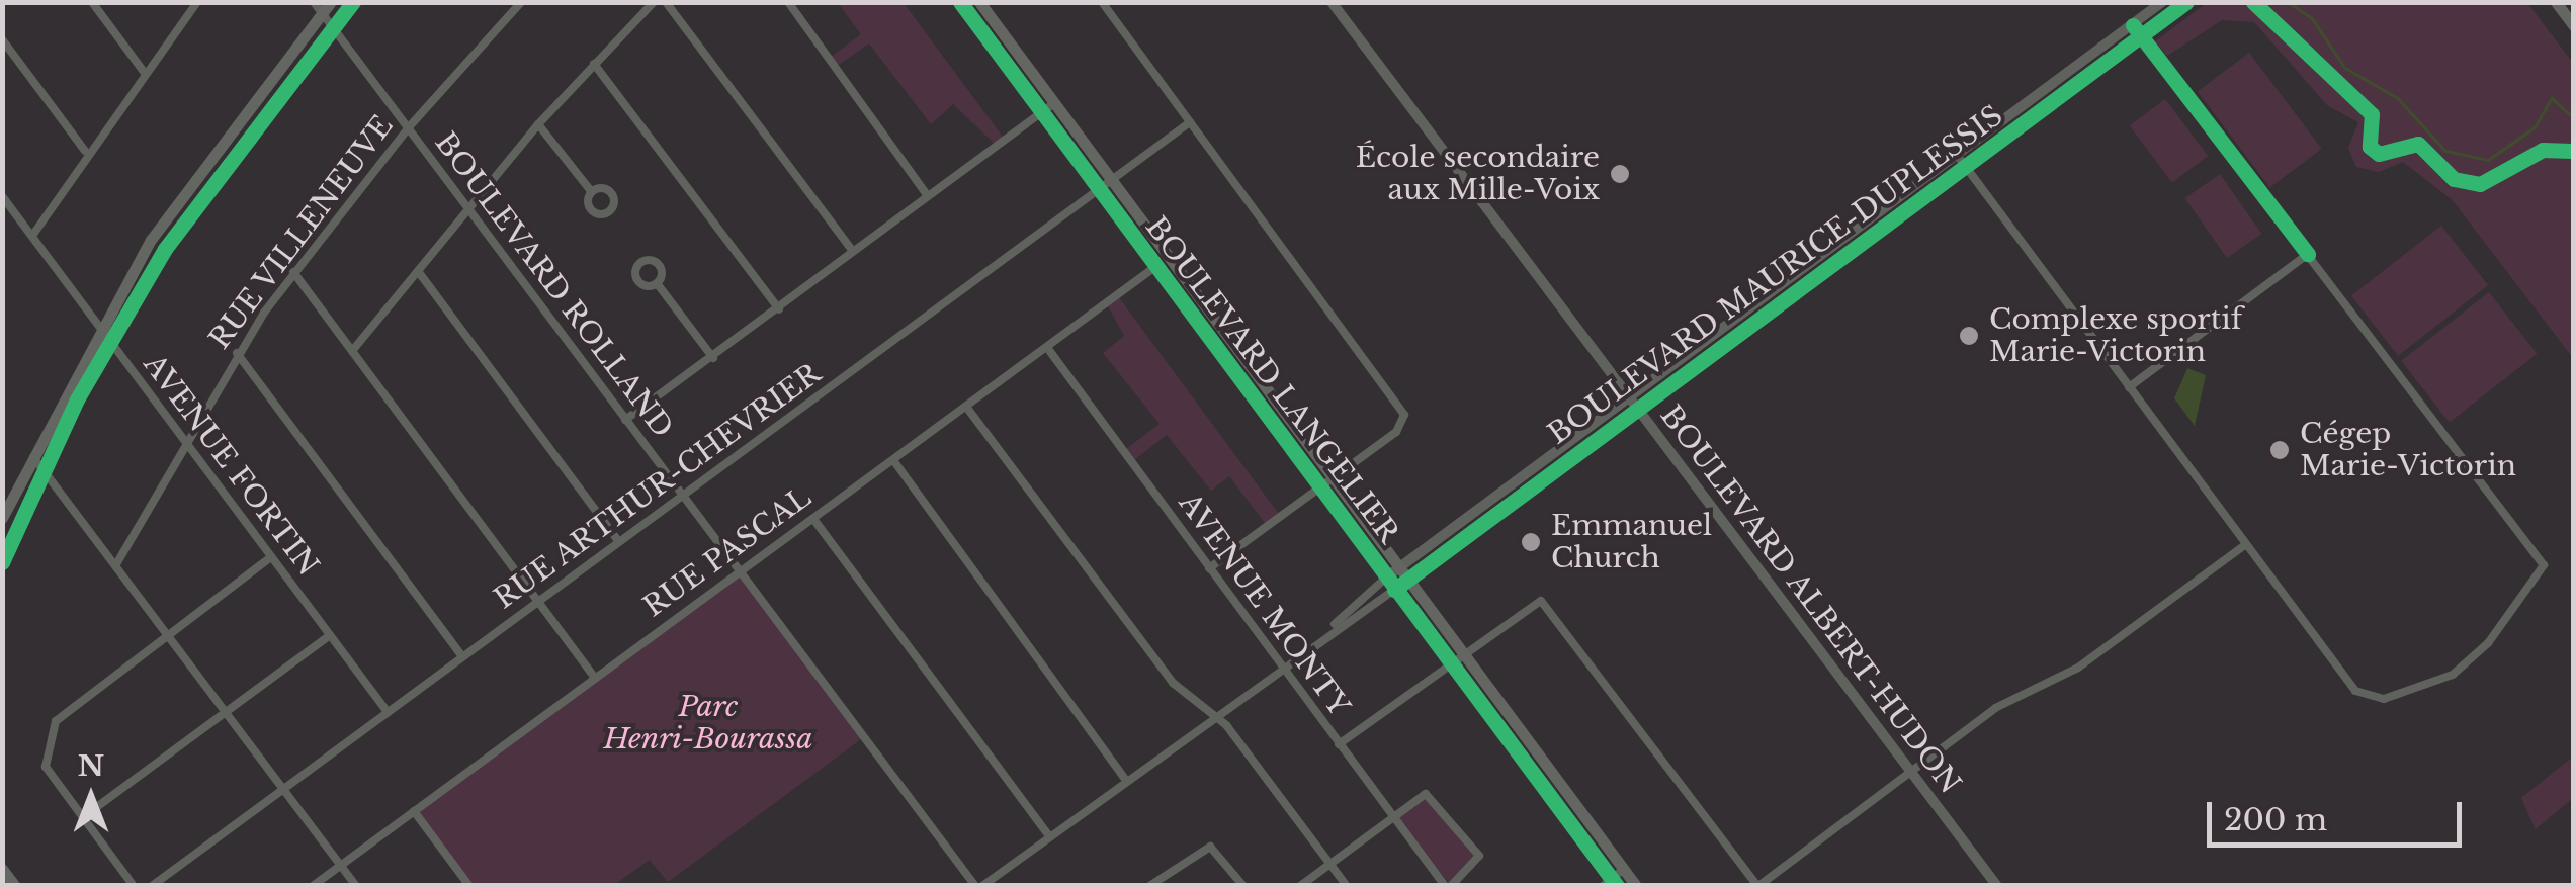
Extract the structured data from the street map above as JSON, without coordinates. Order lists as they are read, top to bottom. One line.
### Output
{"streets":{"main road":["BOULEVARD LANGELIER"],"street":["RUE VILLENEUVE","BOULEVARD MAURICE-DUPLESSIS","BOULEVARD ROLLAND","AVENUE FORTIN","RUE ARTHUR-CHEVRIER","RUE PASCAL","BOULEVARD ALBERT-HUDON","AVENUE MONTY"]},"crossings":[["RUE VILLENEUVE","BOULEVARD ROLLAND"],["RUE VILLENEUVE","AVENUE FORTIN"],["BOULEVARD MAURICE-DUPLESSIS","BOULEVARD ROLLAND"],["BOULEVARD MAURICE-DUPLESSIS","BOULEVARD LANGELIER"],["BOULEVARD MAURICE-DUPLESSIS","BOULEVARD ALBERT-HUDON"],["BOULEVARD MAURICE-DUPLESSIS","AVENUE MONTY"],["BOULEVARD ROLLAND","RUE ARTHUR-CHEVRIER"],["BOULEVARD ROLLAND","RUE PASCAL"],["BOULEVARD LANGELIER","RUE ARTHUR-CHEVRIER"],["BOULEVARD LANGELIER","RUE PASCAL"],["AVENUE FORTIN","RUE ARTHUR-CHEVRIER"],["RUE PASCAL","AVENUE MONTY"]],"parks":["Parc Henri-Bourassa"],"places":["École secondaire aux Mille-Voix","Complexe sportif Marie-Victorin","Cégep Marie-Victorin","Emmanuel Church"],"scale_bar":"200 m","north":"top"}
